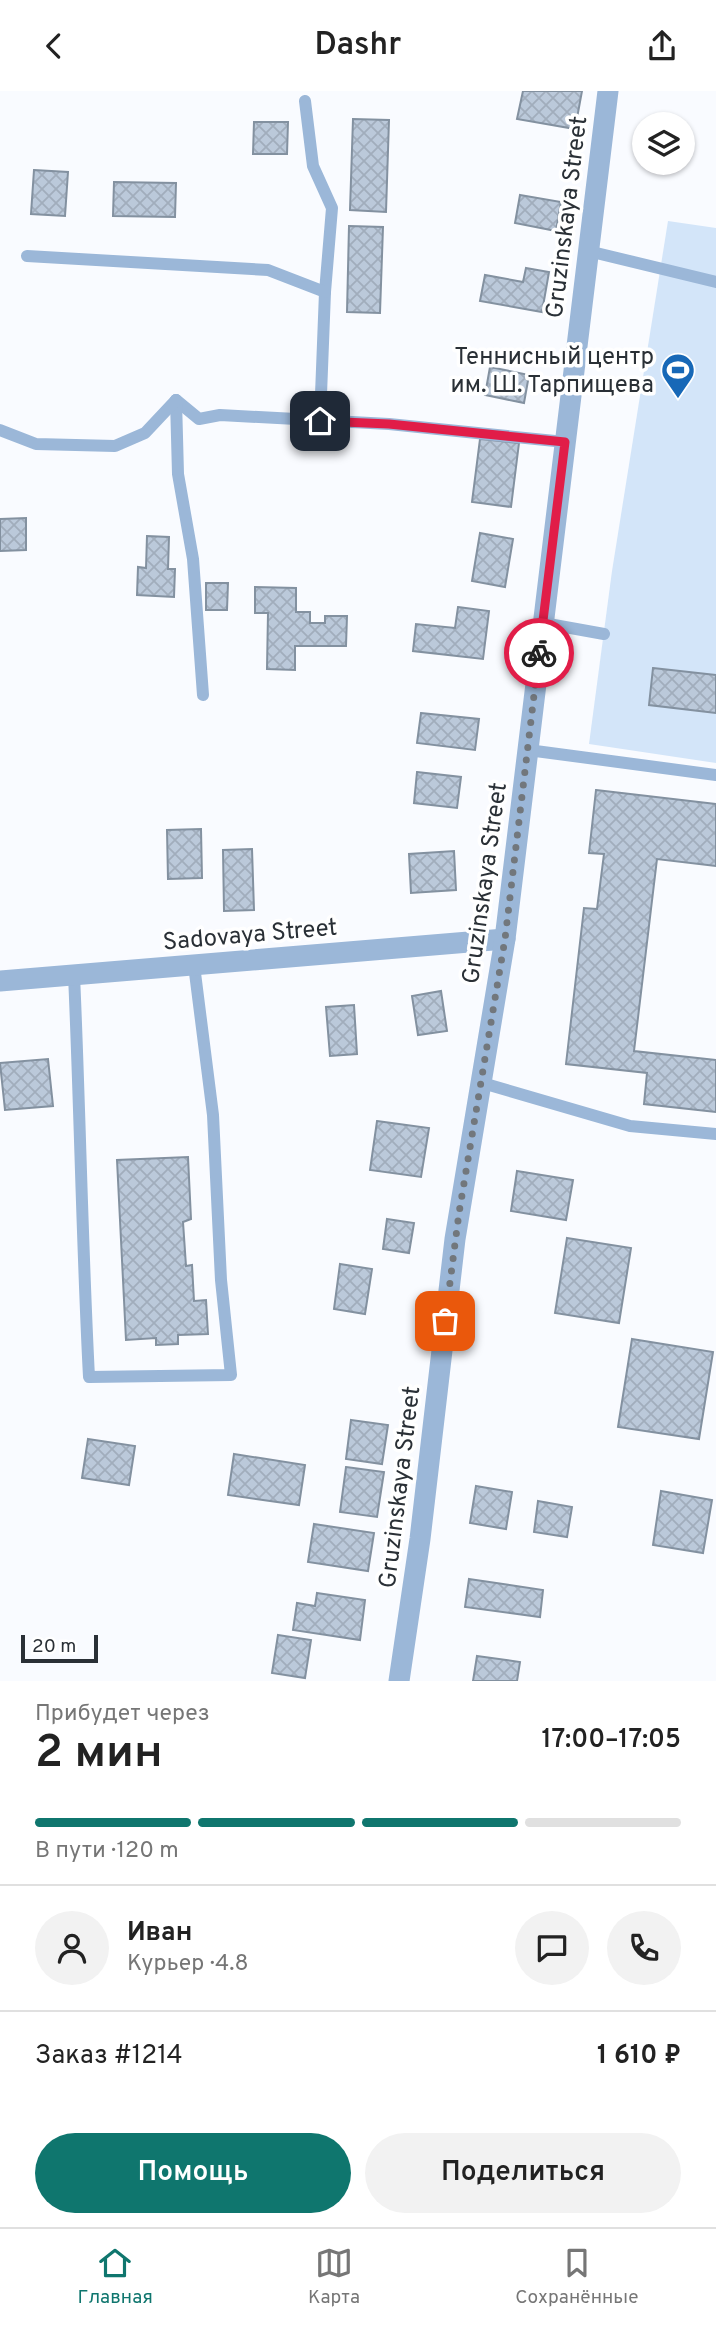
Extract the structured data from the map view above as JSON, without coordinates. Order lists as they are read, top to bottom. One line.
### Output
{"streets":{"street":["Gruzinskaya Street","Sadovaya Street"]},"crossings":[["Gruzinskaya Street","Sadovaya Street"]],"places":{"sports":["Теннисный центр им. Ш. Тарпищева"]},"scale_bar":"20 m","page":{"header":"Dashr","scale":"20 m","heading":["2 мин","Прибудет через","17:00–17:05"],"panel":["Иван","Курьер · 4.8","Заказ #1214","1 610 ₽"],"bar":"В пути · 120 m","buttons":["Помощь","Поделиться"],"tabs":["Главная","Карта","Сохранённые"]}}
